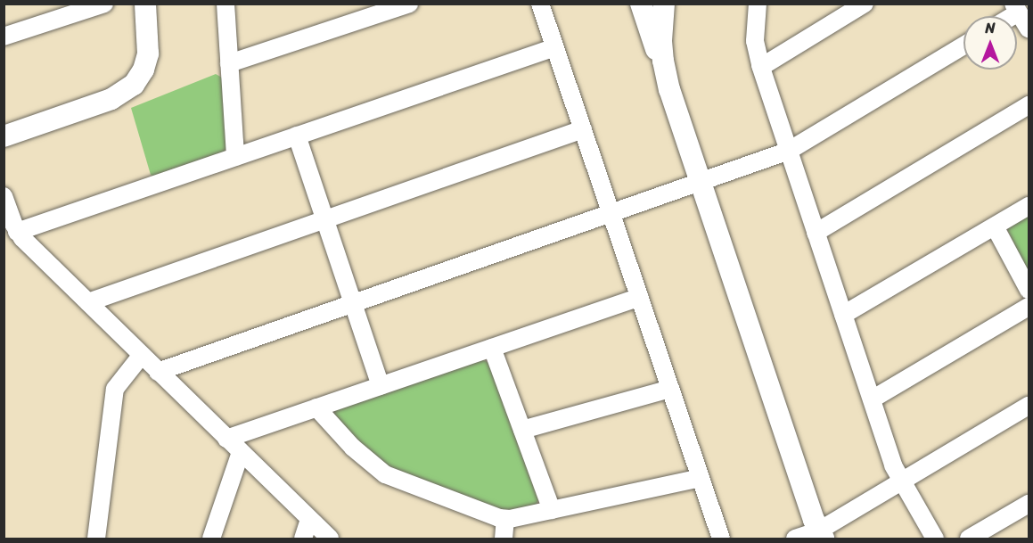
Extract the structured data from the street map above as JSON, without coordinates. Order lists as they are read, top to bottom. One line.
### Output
{"north":"top"}
